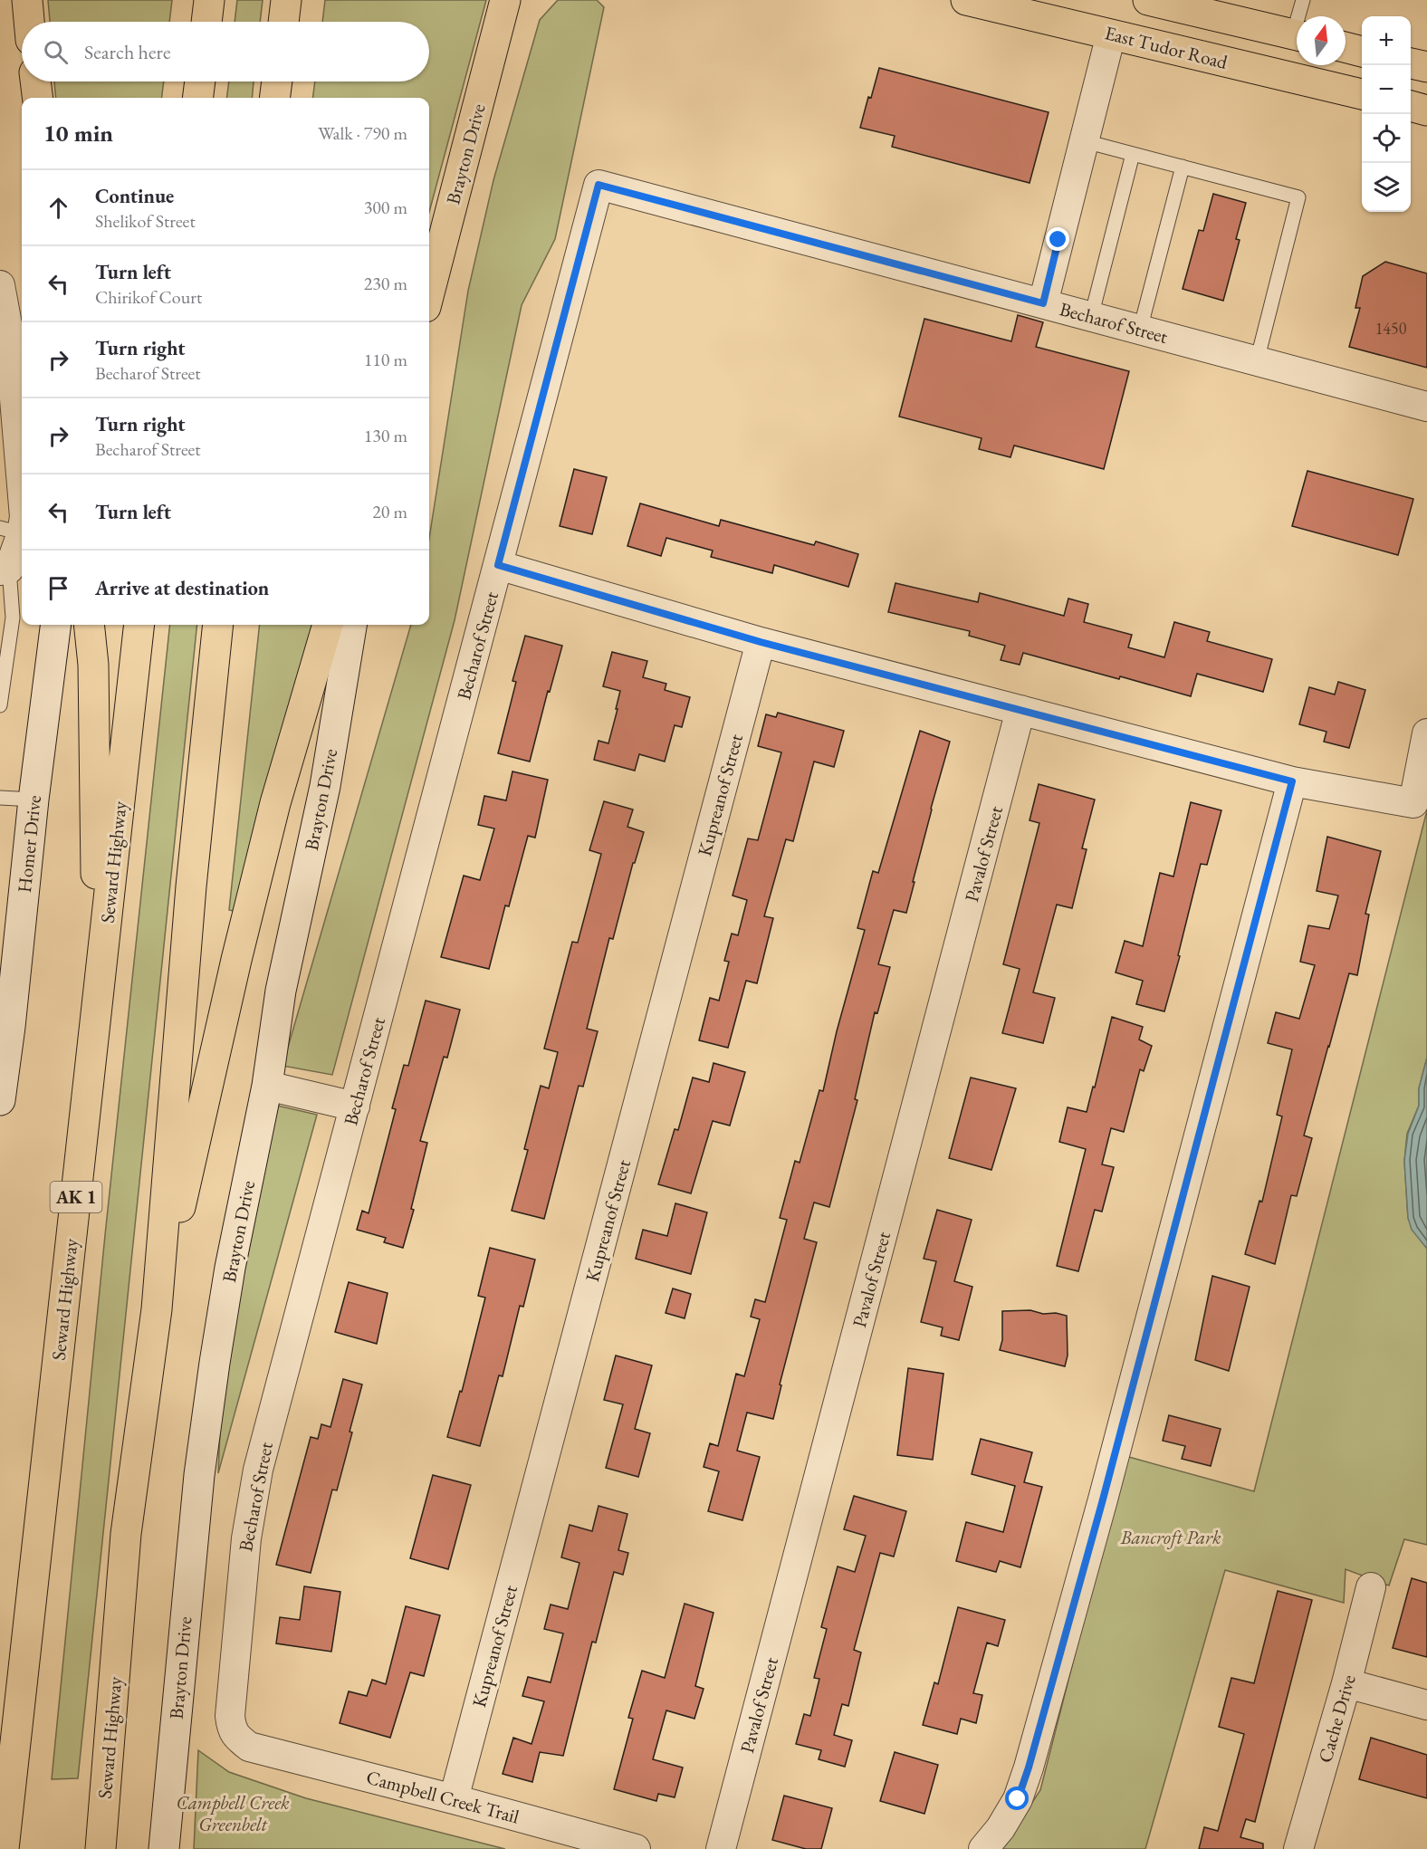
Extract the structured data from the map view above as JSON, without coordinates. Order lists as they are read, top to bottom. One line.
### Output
{"streets":{"main road":["East Tudor Road","Brayton Drive","Homer Drive","Seward Highway","AK 1"],"street":["Becharof Street","Kupreanof Street","Pavalof Street","Cache Drive","Campbell Creek Trail"]},"crossings":[["Becharof Street","Campbell Creek Trail"],["Kupreanof Street","Campbell Creek Trail"]],"parks":["Bancroft Park","Campbell Creek Greenbelt"],"house_numbers":["1450"],"north":"top","page":{"map_buttons":["+","−"],"search":"Search here","heading":["10 min","Walk · 790 m"],"list":[["Continue","Shelikof Street","300 m"],["Turn left","Chirikof Court","230 m"],["Turn right","Becharof Street","110 m"],["Turn right","Becharof Street","130 m"],["Turn left","20 m"],"Arrive at destination"]}}
